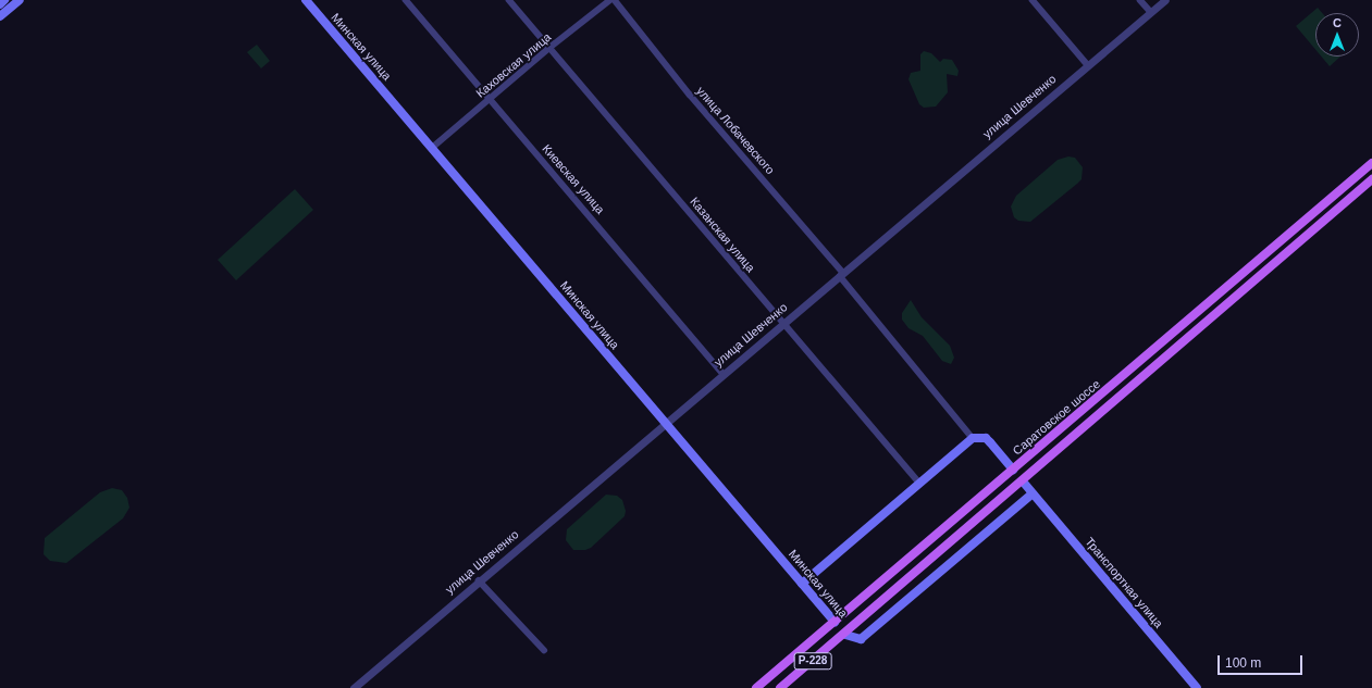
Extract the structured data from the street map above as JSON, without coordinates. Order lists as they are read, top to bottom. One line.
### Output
{"streets":{"main road":["Минская улица","Саратовское шоссе","Транспортная улица","Р-228"],"street":["Каховская улица","улица Шевченко","улица Лобачевского","Киевская улица","Казанская улица"]},"crossings":[["Минская улица","Каховская улица"],["Минская улица","улица Шевченко"],["Минская улица","Саратовское шоссе"],["Минская улица","Транспортная улица"],["Каховская улица","Киевская улица"],["Каховская улица","Казанская улица"],["улица Шевченко","улица Лобачевского"],["улица Шевченко","Киевская улица"],["улица Шевченко","Казанская улица"],["Саратовское шоссе","Транспортная улица"]],"scale_bar":"100 m","north":"top"}
